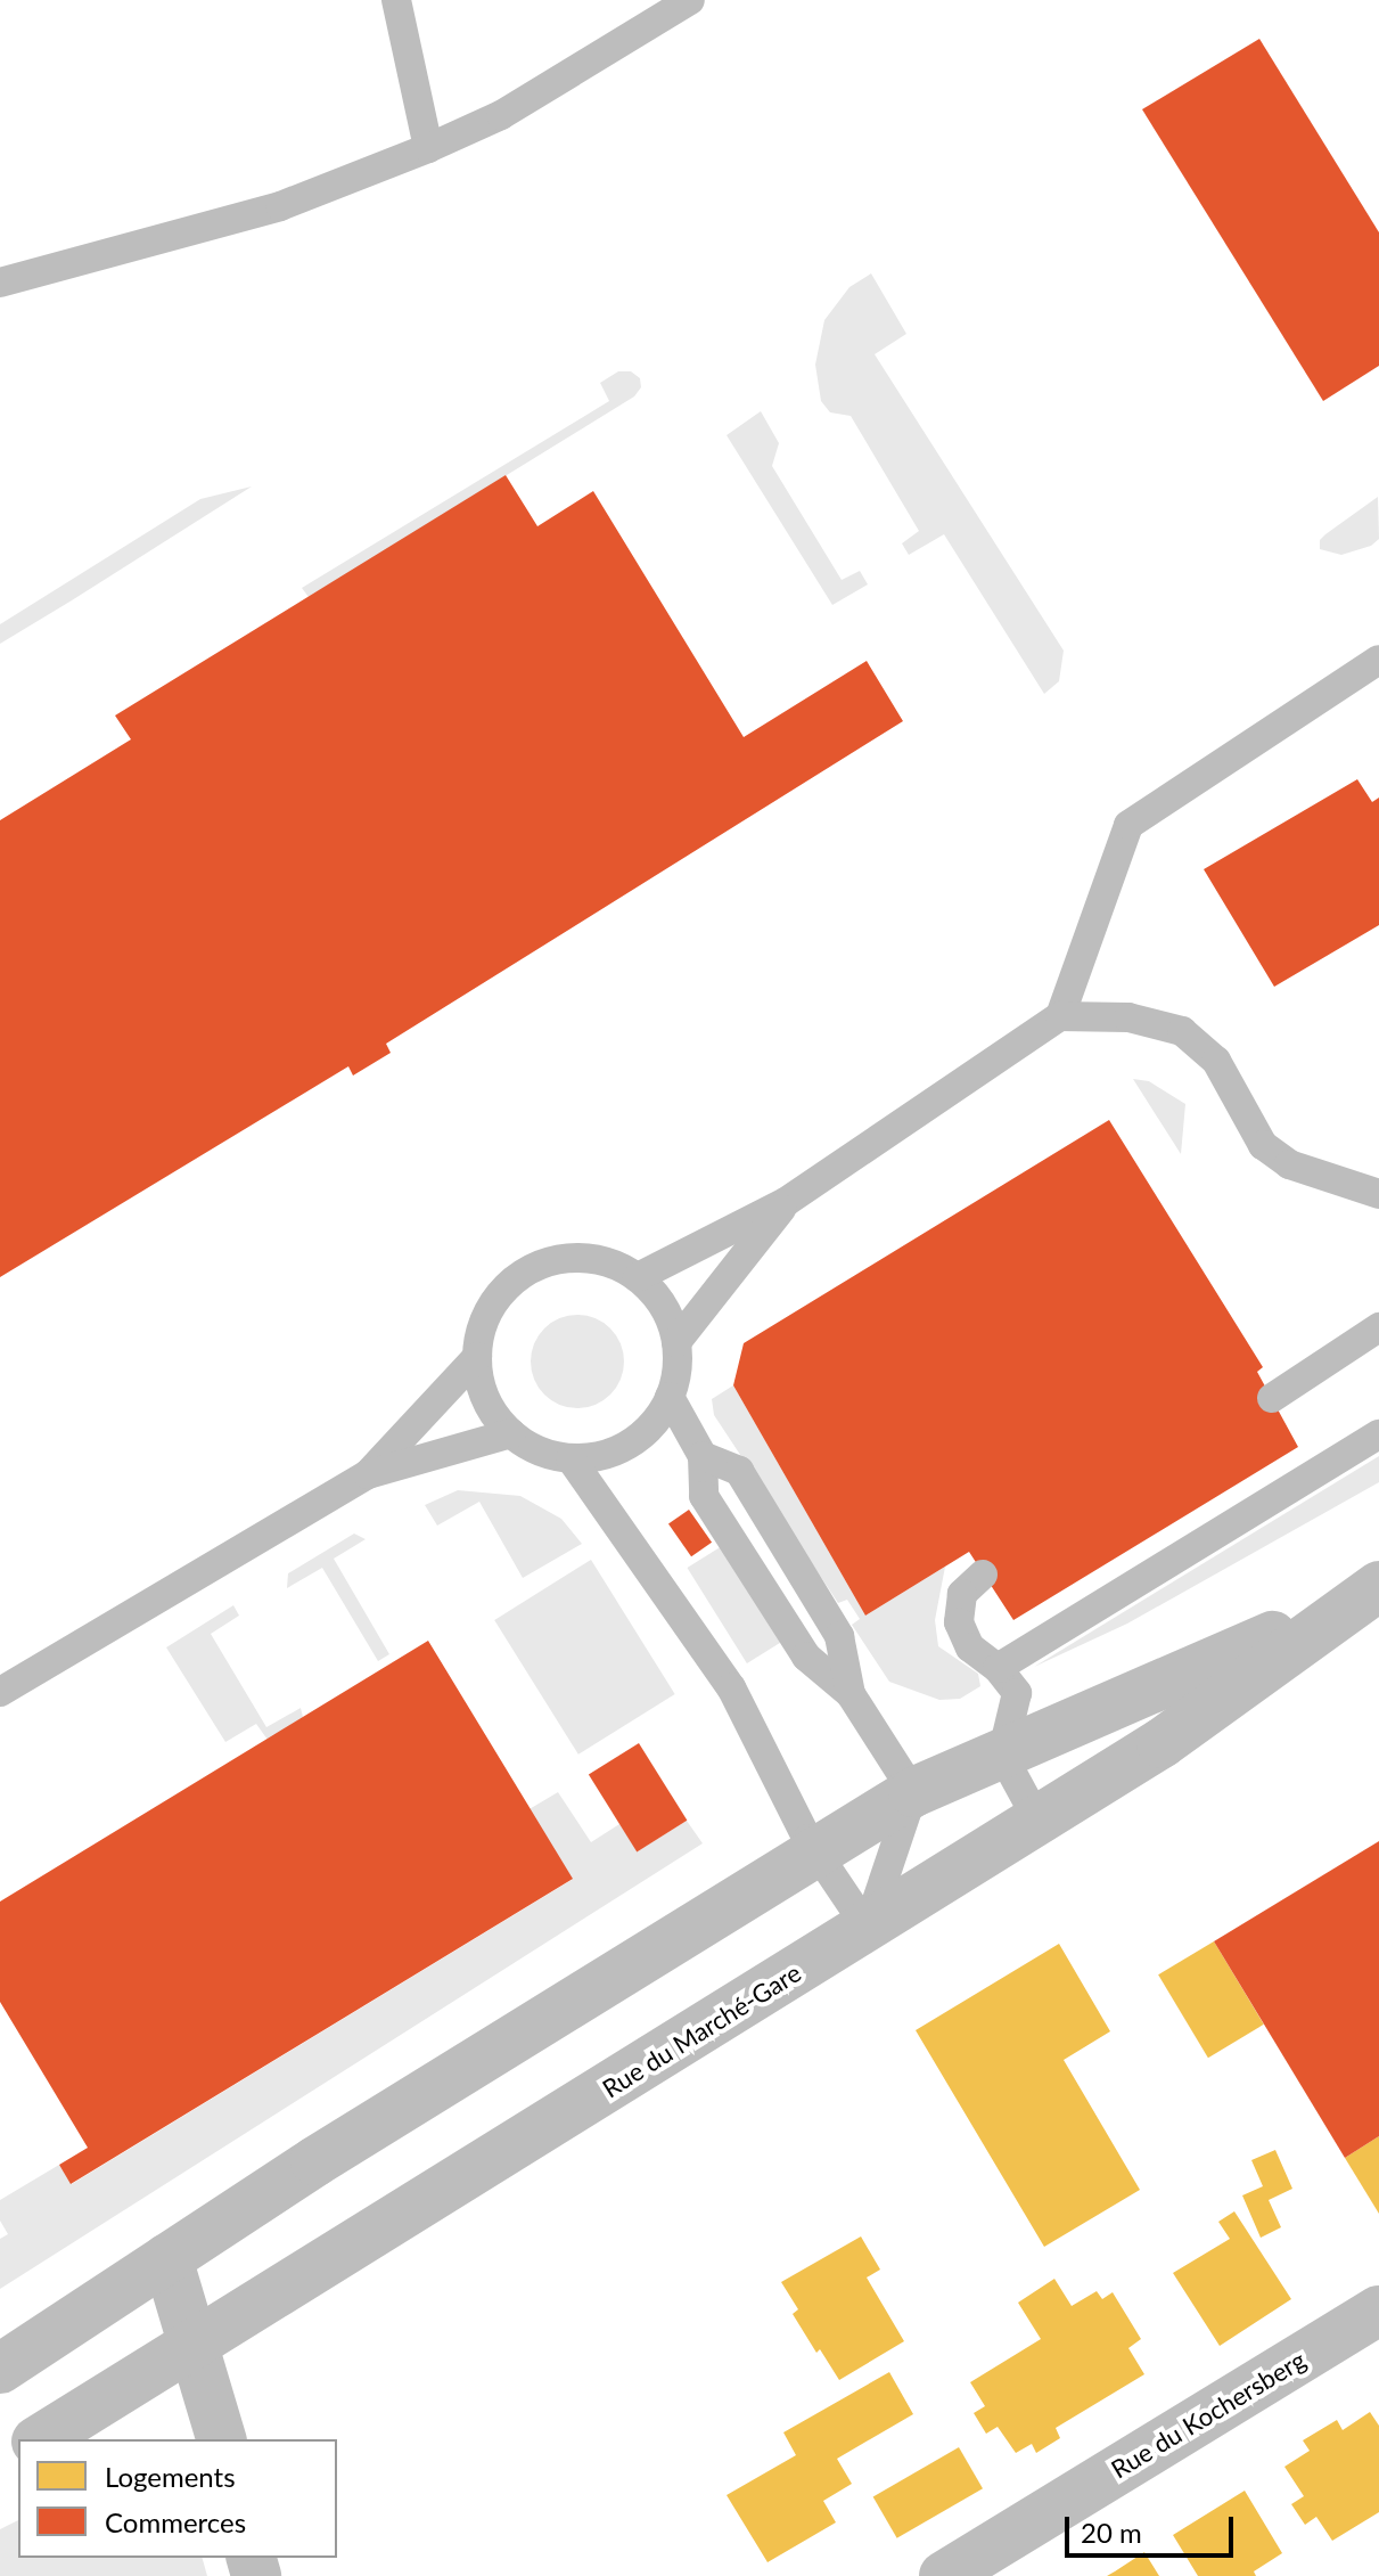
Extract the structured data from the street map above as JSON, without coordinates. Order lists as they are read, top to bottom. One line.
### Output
{"streets":{"street":["Rue du Marché-Gare","Rue du Kochersberg"]},"legend":["Logements","Commerces"],"scale_bar":"20 m"}
